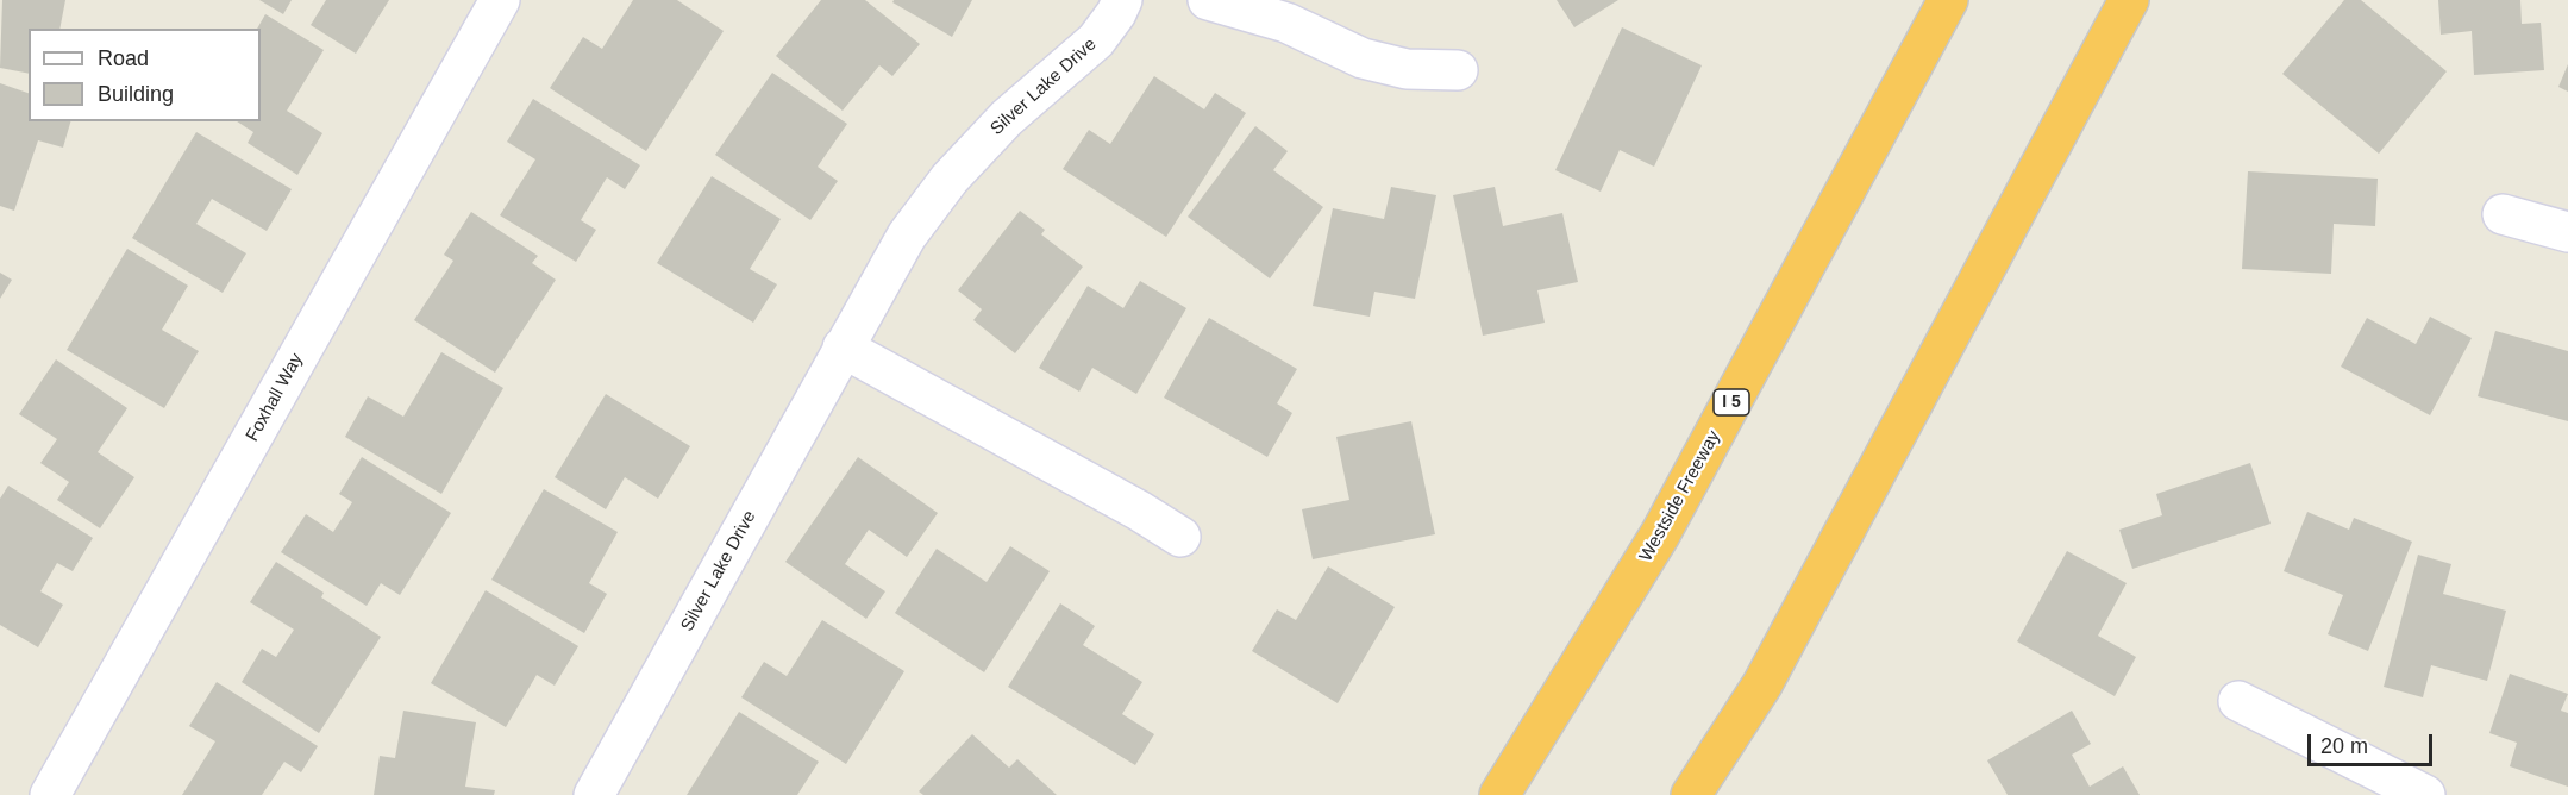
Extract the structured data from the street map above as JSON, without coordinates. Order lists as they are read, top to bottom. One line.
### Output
{"streets":{"highway":["I 5","Westside Freeway"],"street":["Silver Lake Drive","Foxhall Way"]},"legend":["Road","Building"],"scale_bar":"20 m"}
